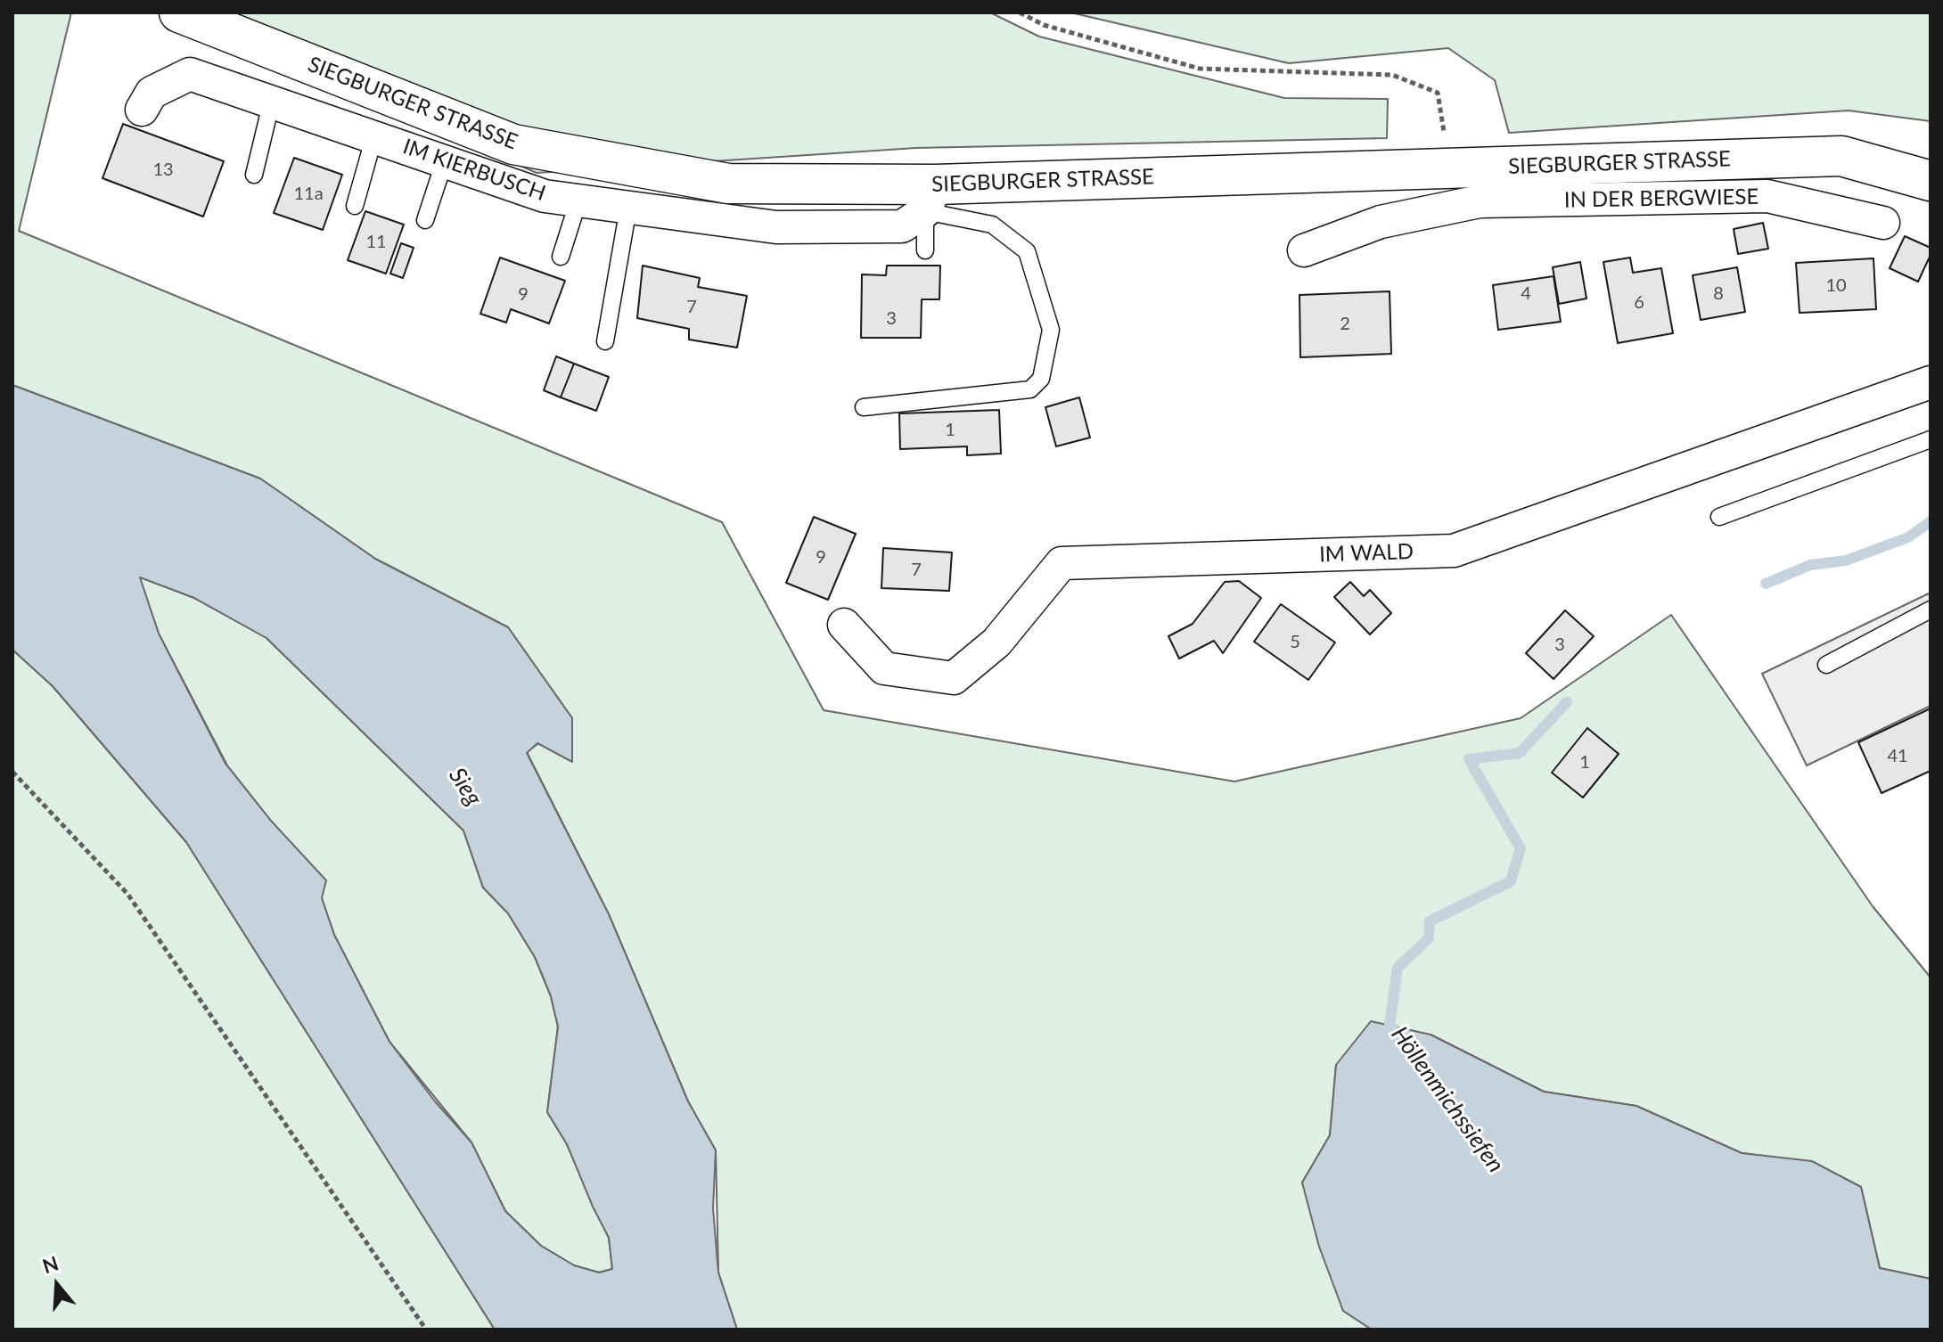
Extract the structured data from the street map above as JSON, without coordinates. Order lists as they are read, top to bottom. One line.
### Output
{"streets":{"main road":["SIEGBURGER STRASSE"],"street":["IM KIERBUSCH","IN DER BERGWIESE","IM WALD"]},"crossings":[["SIEGBURGER STRASSE","IM KIERBUSCH"]],"water":["Sieg","Höllenmichssiefen"],"house_numbers":["13","11a","11","10","4","8","9","6","7","3","2","1","9","7","5","3","41","1"],"north":"top"}
